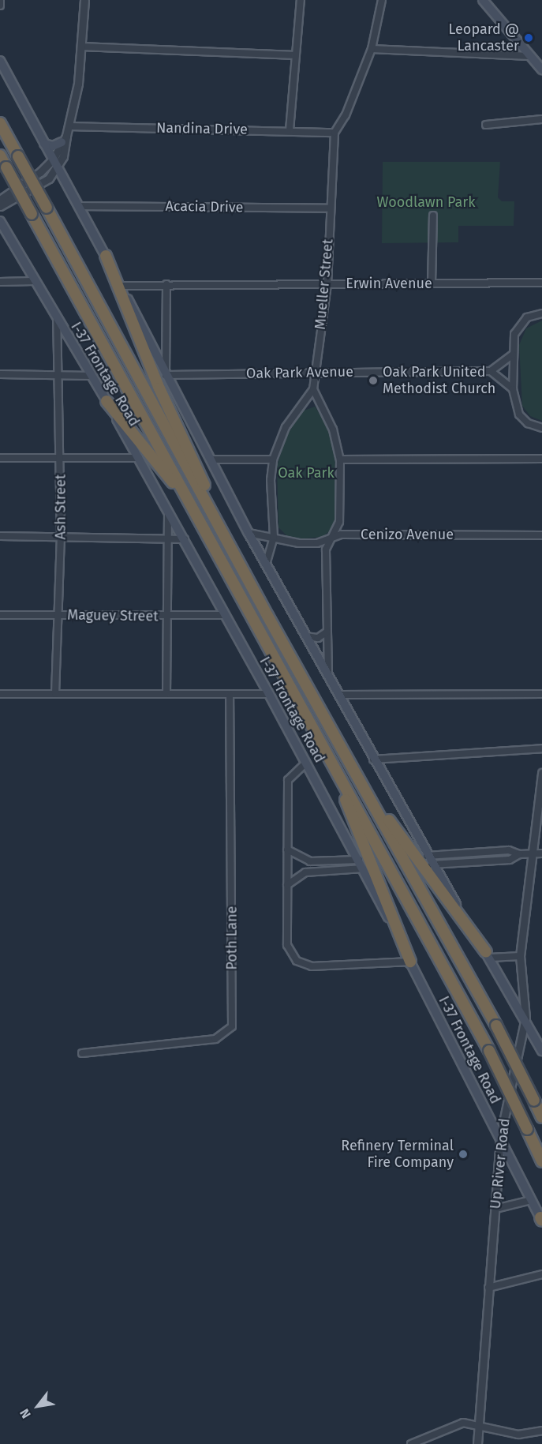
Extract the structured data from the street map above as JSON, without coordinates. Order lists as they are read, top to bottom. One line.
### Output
{"streets":{"main road":["I-37 Frontage Road"],"street":["Nandina Drive","Acacia Drive","Erwin Avenue","Mueller Street","Oak Park Avenue","Ash Street","Cenizo Avenue","Maguey Street","Poth Lane","Up River Road"]},"crossings":[["Nandina Drive","Mueller Street"],["Acacia Drive","Mueller Street"],["Erwin Avenue","Mueller Street"],["Mueller Street","Oak Park Avenue"],["I-37 Frontage Road","Ash Street"],["I-37 Frontage Road","Maguey Street"],["I-37 Frontage Road","Up River Road"],["Ash Street","Maguey Street"]],"parks":["Woodlawn Park","Oak Park"],"places":["Leopard @ Lancaster","Oak Park United Methodist Church","Refinery Terminal Fire Company"],"north":"bottom left"}
